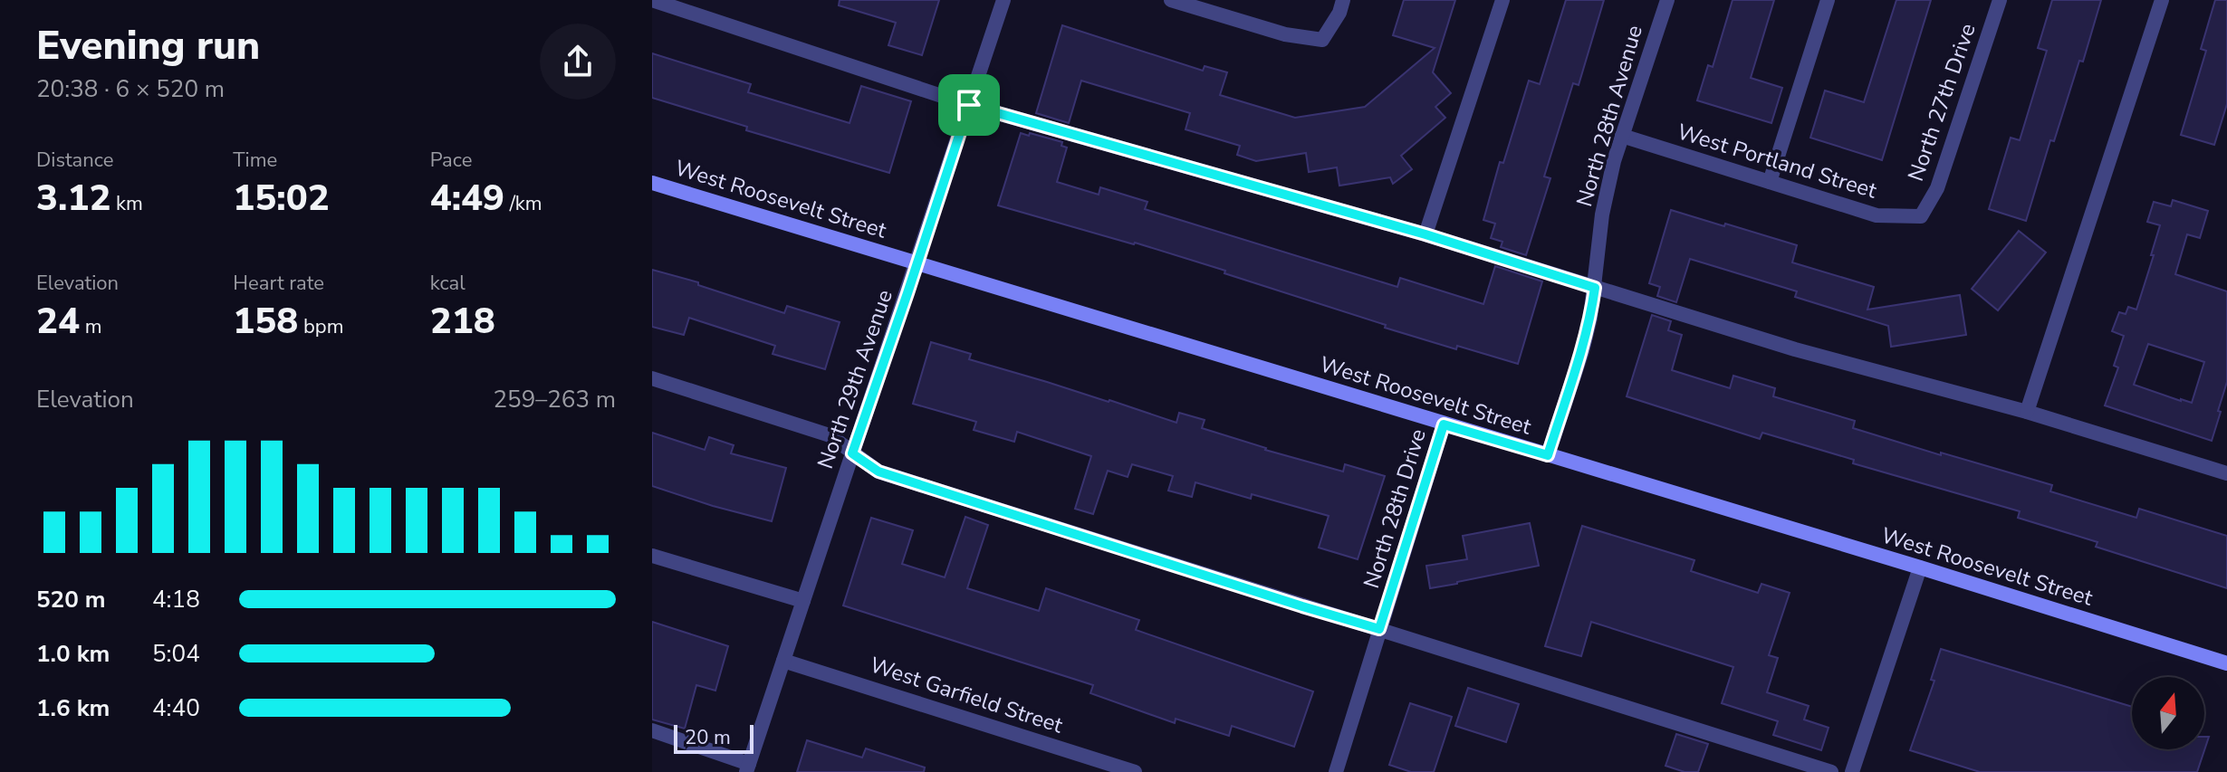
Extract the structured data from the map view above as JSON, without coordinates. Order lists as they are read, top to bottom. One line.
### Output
{"streets":{"street":["North 27th Drive","North 28th Avenue","West Portland Street","West Roosevelt Street","North 29th Avenue","North 28th Drive","West Garfield Street"]},"crossings":[["North 27th Drive","West Portland Street"],["North 28th Avenue","West Portland Street"],["North 28th Avenue","West Roosevelt Street"],["West Roosevelt Street","North 29th Avenue"],["West Roosevelt Street","North 28th Drive"],["North 29th Avenue","West Garfield Street"]],"scale_bar":"20 m","north":"top","page":{"heading":["Evening run","20:38 · 6 × 520 m"],"stats":[["Distance","3.12 km"],["Time","15:02"],["Pace","4:49 /km"],["Elevation","24 m"],["Heart rate","158 bpm"],["kcal","218"]],"chart":["Elevation","259–263 m"],"list":[{"name":"520 m","note":"4:18"},{"name":"1.0 km","note":"5:04"},{"name":"1.6 km","note":"4:40"}],"scale":"20 m"}}
